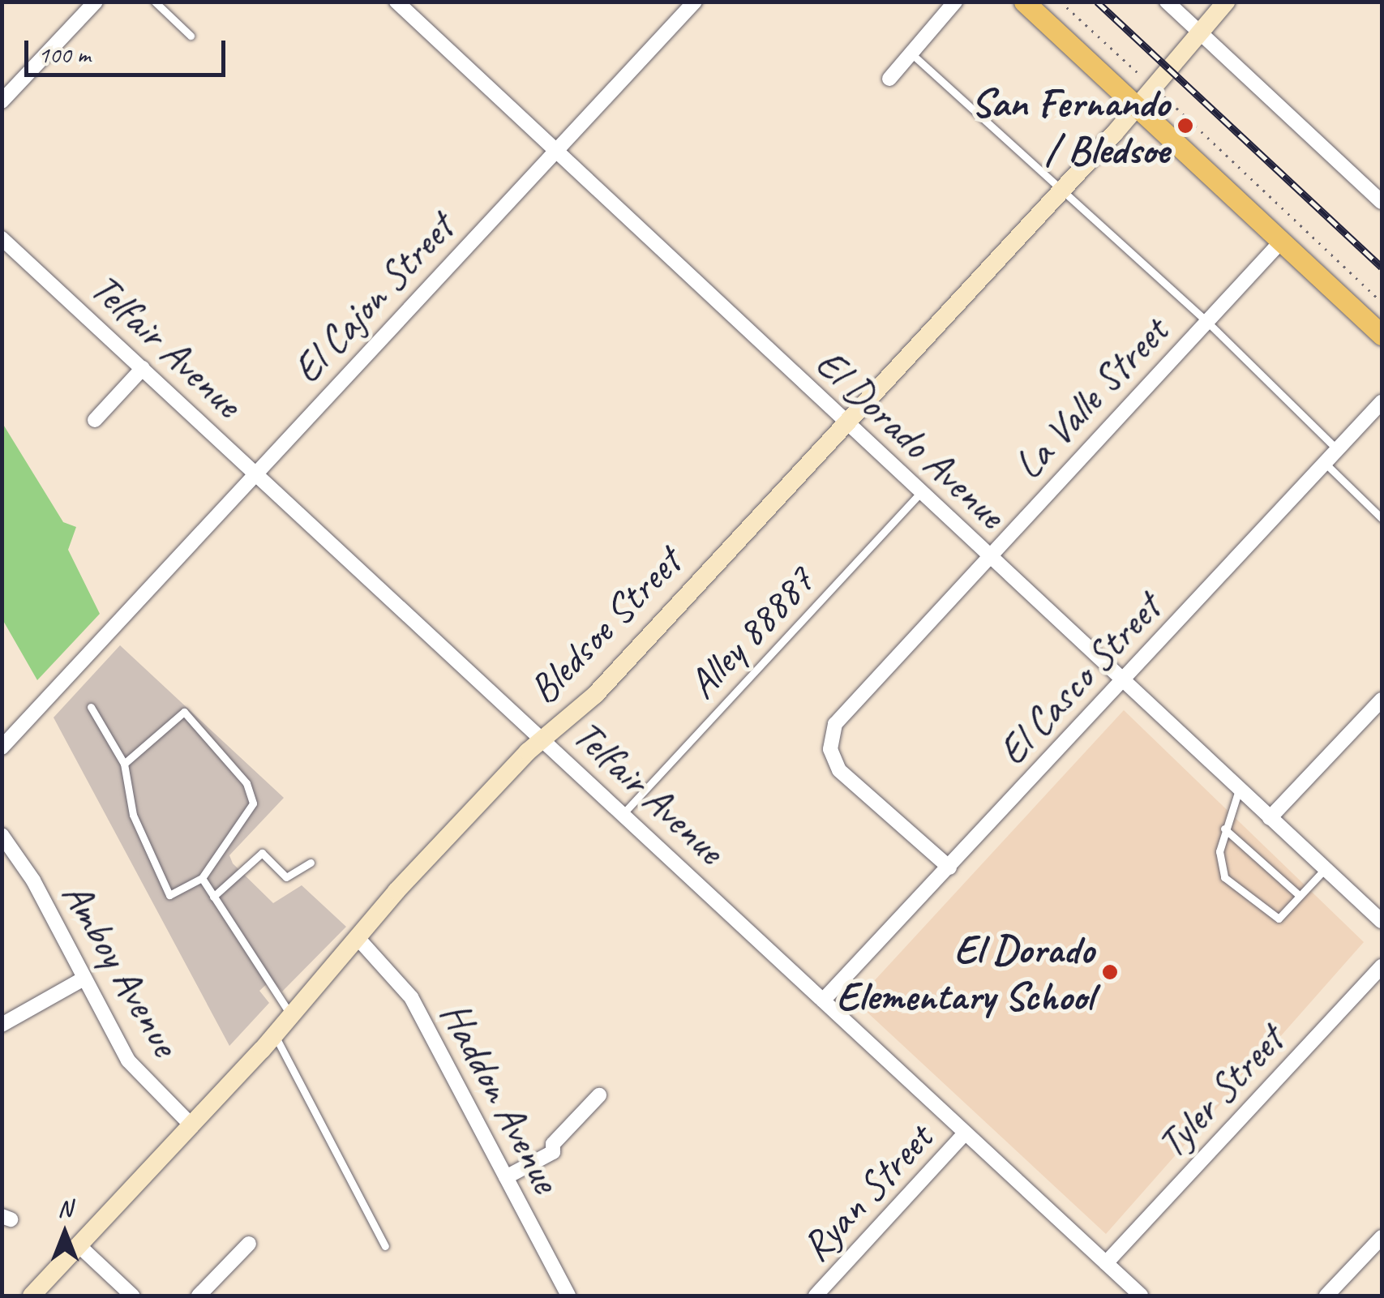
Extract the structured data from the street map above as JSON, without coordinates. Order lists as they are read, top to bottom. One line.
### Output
{"streets":{"street":["El Cajon Street","Telfair Avenue","La Valle Street","El Dorado Avenue","Bledsoe Street","El Casco Street","Amboy Avenue","Tyler Street","Haddon Avenue","Ryan Street"],"lane":["Alley 88887"]},"crossings":[["El Cajon Street","Telfair Avenue"],["El Cajon Street","El Dorado Avenue"],["Telfair Avenue","Bledsoe Street"],["Telfair Avenue","Alley 88887"],["Telfair Avenue","El Casco Street"],["Telfair Avenue","Tyler Street"],["Telfair Avenue","Ryan Street"],["La Valle Street","El Dorado Avenue"],["La Valle Street","El Casco Street"],["El Dorado Avenue","Bledsoe Street"],["El Dorado Avenue","Alley 88887"],["El Dorado Avenue","El Casco Street"],["Bledsoe Street","Amboy Avenue"],["Bledsoe Street","Haddon Avenue"]],"places":["San Fernando / Bledsoe","El Dorado Elementary School"],"scale_bar":"100 m","north":"top"}
